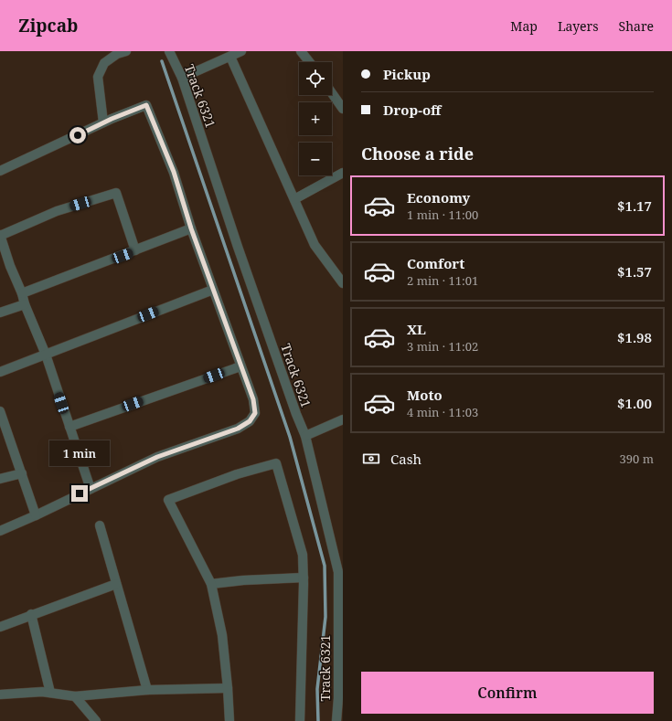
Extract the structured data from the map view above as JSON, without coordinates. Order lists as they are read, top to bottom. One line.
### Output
{"streets":{"street":["Track 6321"]},"page":{"header":"Zipcab","nav":["Map","Layers","Share"],"banner":["Pickup","Drop-off"],"map_buttons":["+","−"],"heading":"Choose a ride","list":[{"name":"Economy","note":"1 min · 11:00","value":"$1.17"},{"name":"Comfort","note":"2 min · 11:01","value":"$1.57"},{"name":"XL","note":"3 min · 11:02","value":"$1.98"},{"name":"Moto","note":"4 min · 11:03","value":"$1.00"}],"pay":["Cash","390 m"],"bubble":"1 min","buttons":"Confirm"}}
